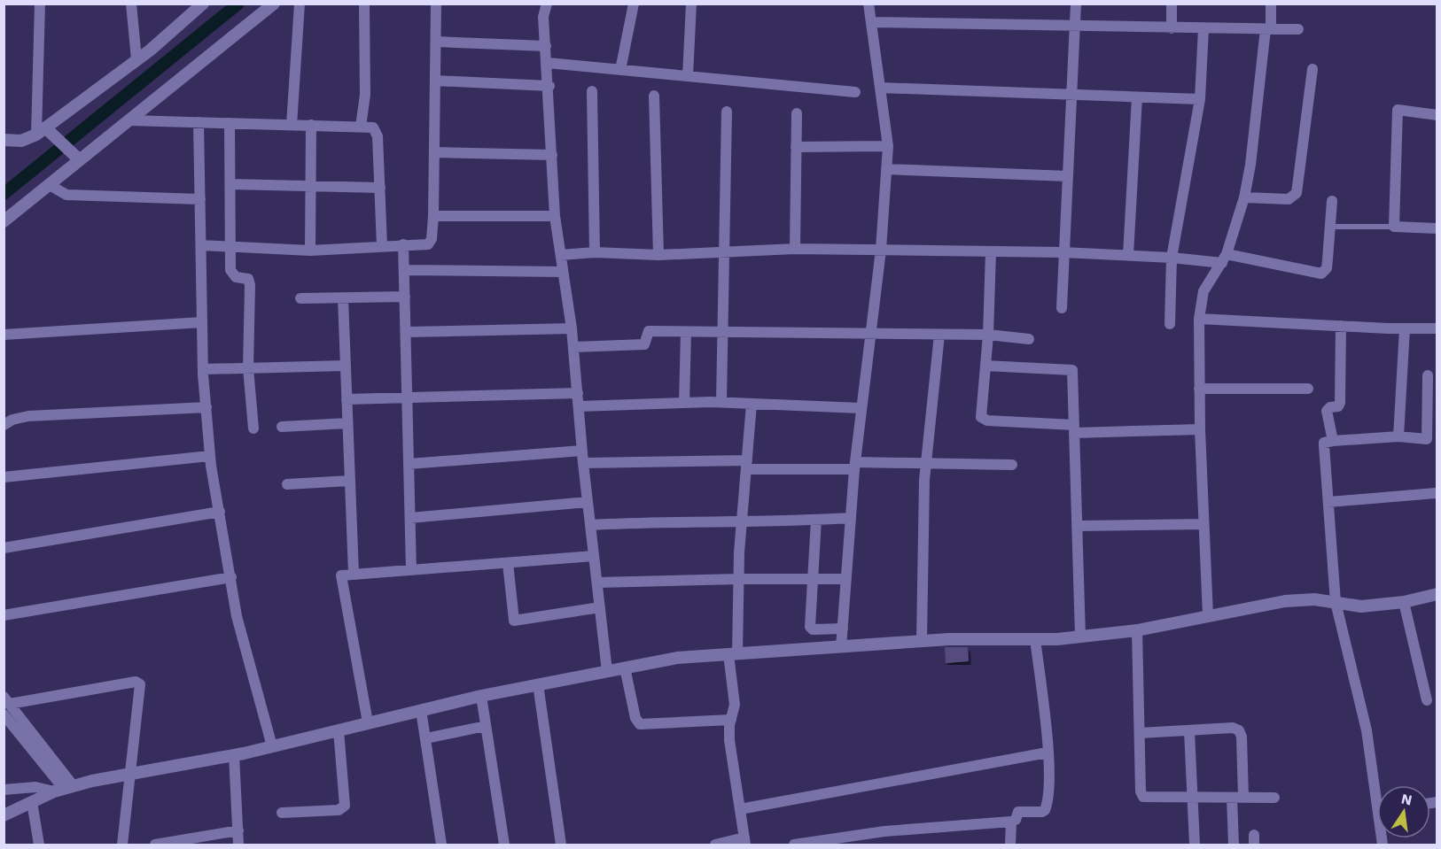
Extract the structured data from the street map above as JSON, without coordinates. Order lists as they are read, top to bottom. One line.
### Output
{"north":"top"}
